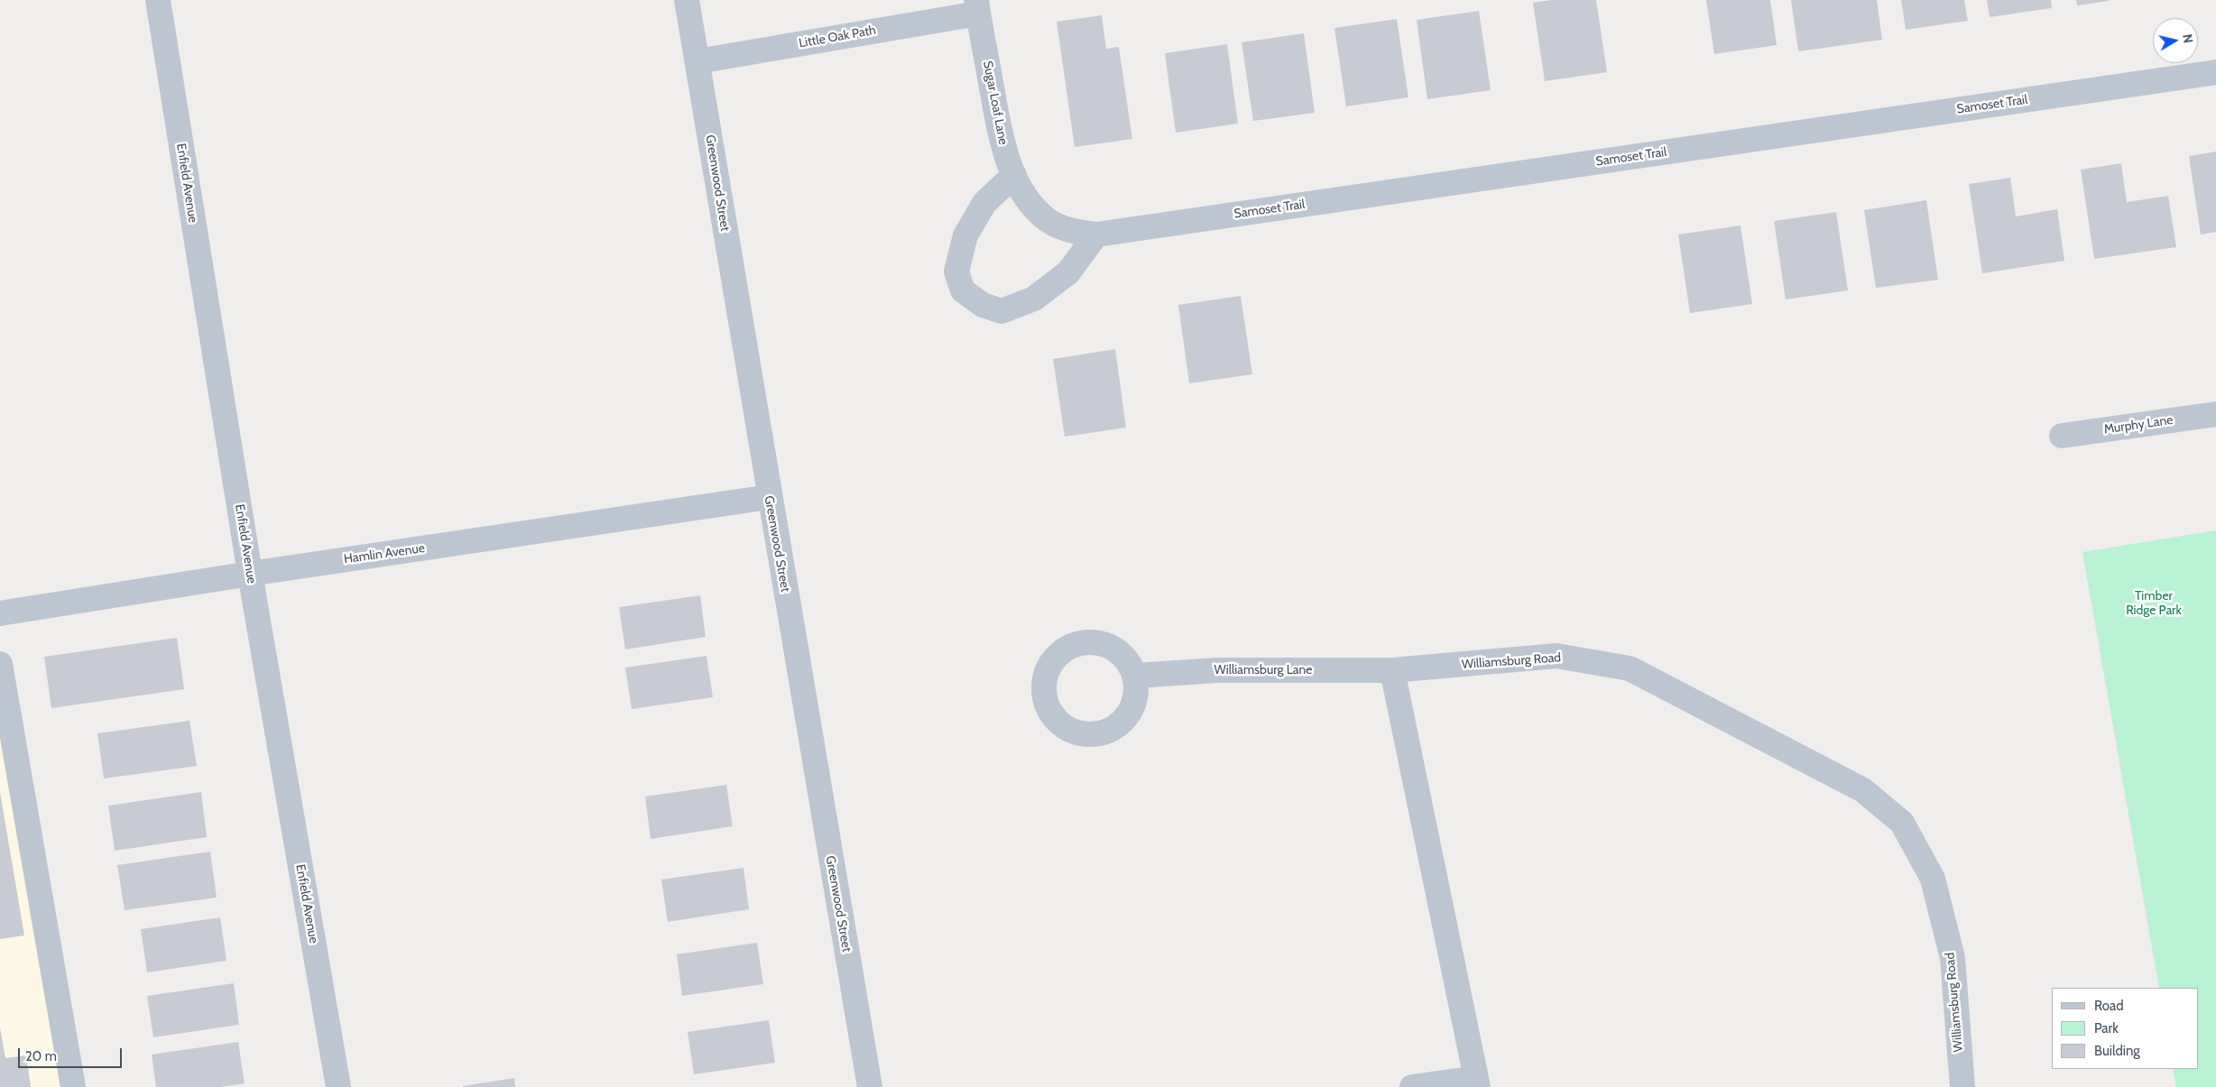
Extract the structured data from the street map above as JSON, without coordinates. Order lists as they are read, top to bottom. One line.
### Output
{"streets":{"street":["Little Oak Path","Sugar Loaf Lane","Samoset Trail","Enfield Avenue","Greenwood Street","Murphy Lane","Hamlin Avenue","Williamsburg Road","Williamsburg Lane"]},"crossings":[["Little Oak Path","Sugar Loaf Lane"],["Little Oak Path","Greenwood Street"],["Sugar Loaf Lane","Samoset Trail"],["Enfield Avenue","Hamlin Avenue"],["Greenwood Street","Hamlin Avenue"],["Williamsburg Road","Williamsburg Lane"]],"parks":["Timber Ridge Park"],"legend":["Road","Park","Building"],"scale_bar":"20 m","north":"right"}
